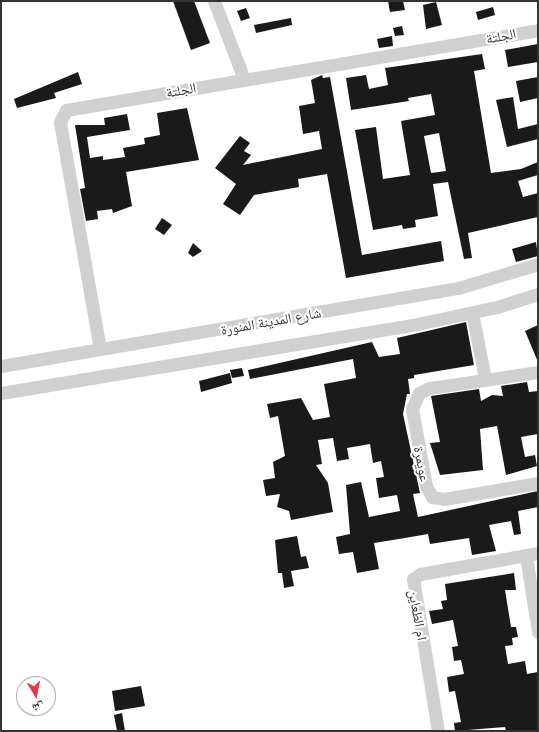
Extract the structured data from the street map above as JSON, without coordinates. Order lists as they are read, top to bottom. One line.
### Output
{"streets":{"street":["الجلتة","شارع المدينة المنورة","عويمرة","ام الظعاين"]},"crossings":[["الجلتة","شارع المدينة المنورة"]],"north":"bottom"}
